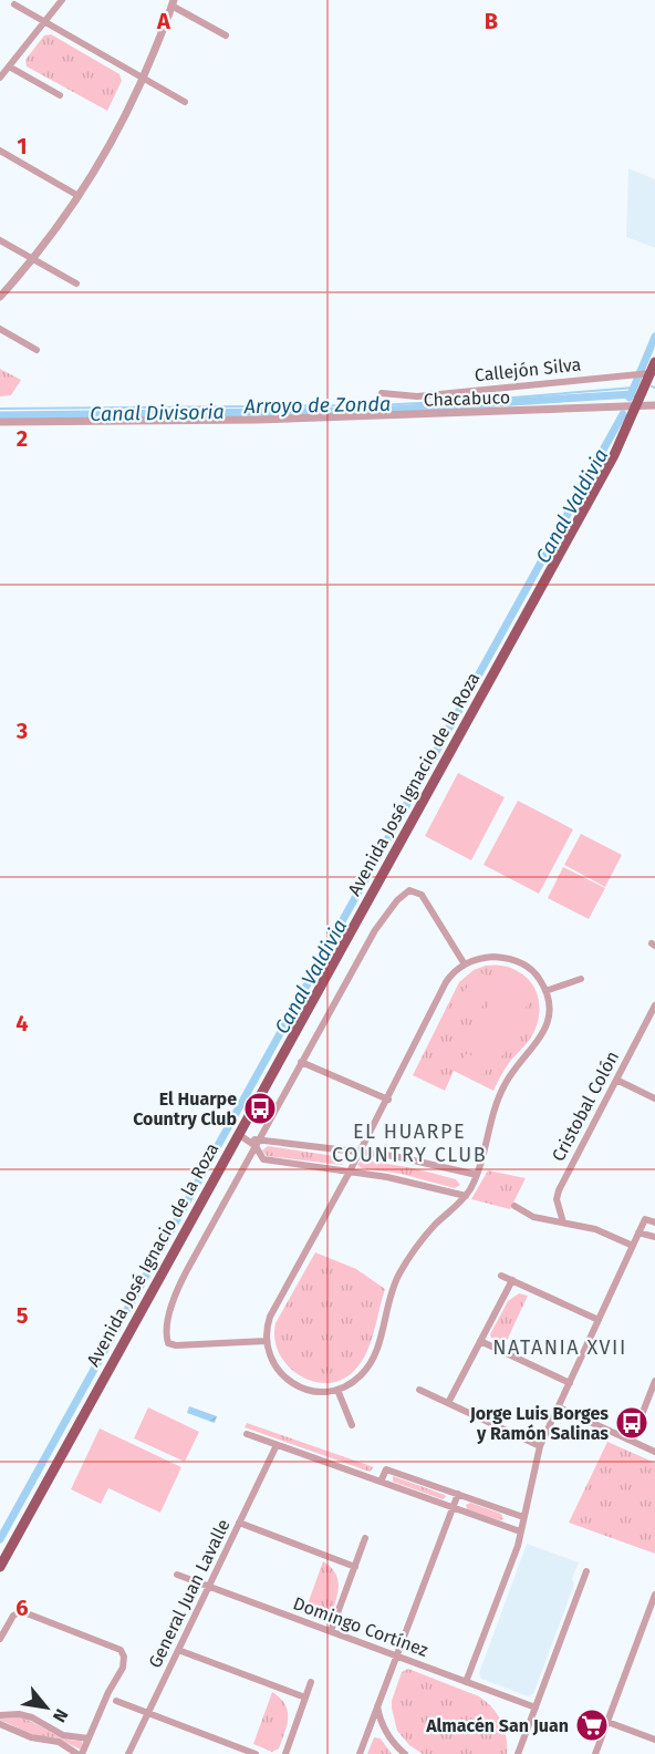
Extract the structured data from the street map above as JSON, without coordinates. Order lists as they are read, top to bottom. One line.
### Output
{"streets":{"main road":["Avenida José Ignacio de la Roza"],"street":["Callejón Silva","Chacabuco","Cristobal Colón","General Juan Lavalle","Domingo Cortínez"]},"crossings":[["Callejón Silva","Avenida José Ignacio de la Roza"],["Chacabuco","Avenida José Ignacio de la Roza"],["General Juan Lavalle","Domingo Cortínez"]],"districts":["EL HUARPE COUNTRY CLUB","NATANIA XVII"],"water":["Arroyo de Zonda","Canal Divisoria","Canal Valdivia"],"places":{"bus stop":["El Huarpe Country Club","Jorge Luis Borges y Ramón Salinas"],"supermarket":["Almacén San Juan"]},"north":"bottom right","grid":{"columns":["A","B"],"rows":["1","2","3","4","5","6"]}}
